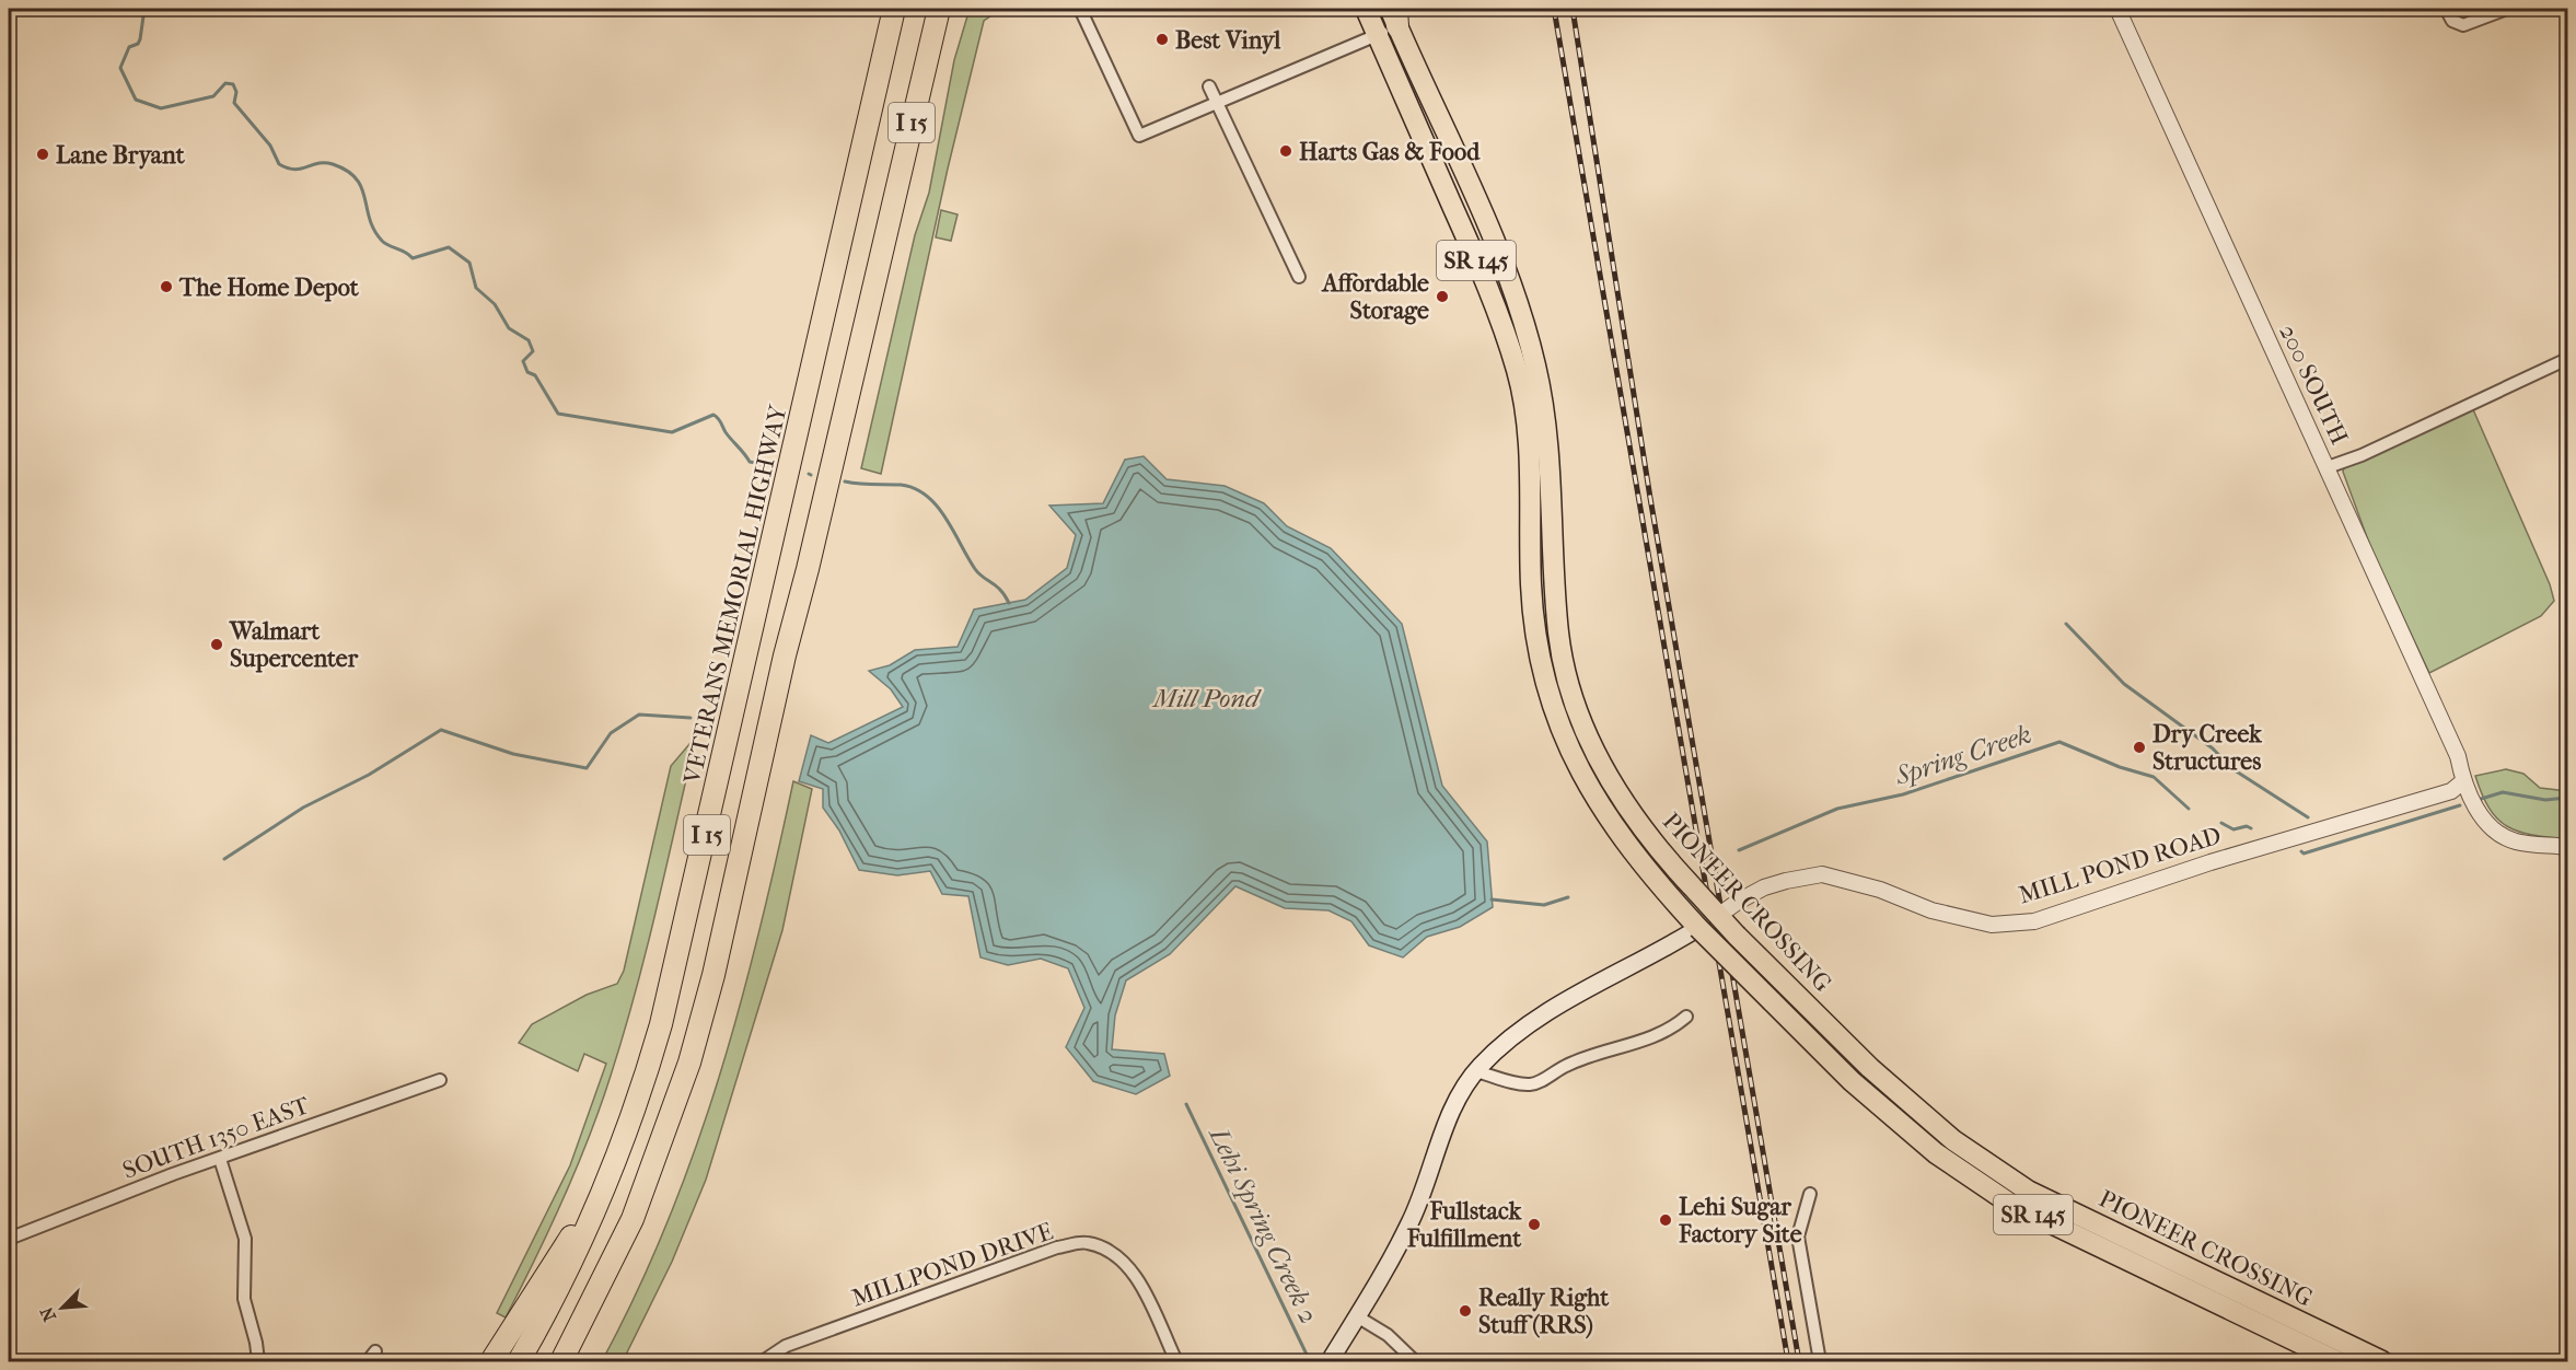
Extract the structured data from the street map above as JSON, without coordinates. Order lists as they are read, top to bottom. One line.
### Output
{"streets":{"highway":["I 15","SR 145","VETERANS MEMORIAL HIGHWAY","PIONEER CROSSING"],"street":["200 SOUTH","MILL POND ROAD","SOUTH 1350 EAST","MILLPOND DRIVE"]},"crossings":[["200 SOUTH","MILL POND ROAD"],["MILL POND ROAD","PIONEER CROSSING"]],"water":["Mill Pond","Spring Creek","Lehi Spring Creek 2"],"places":["Best Vinyl","Harts Gas & Food","Lane Bryant","The Home Depot","Affordable Storage","Walmart Supercenter","Dry Creek Structures","Lehi Sugar Factory Site","Fullstack Fulfillment","Really Right Stuff (RRS)"],"north":"bottom left"}
